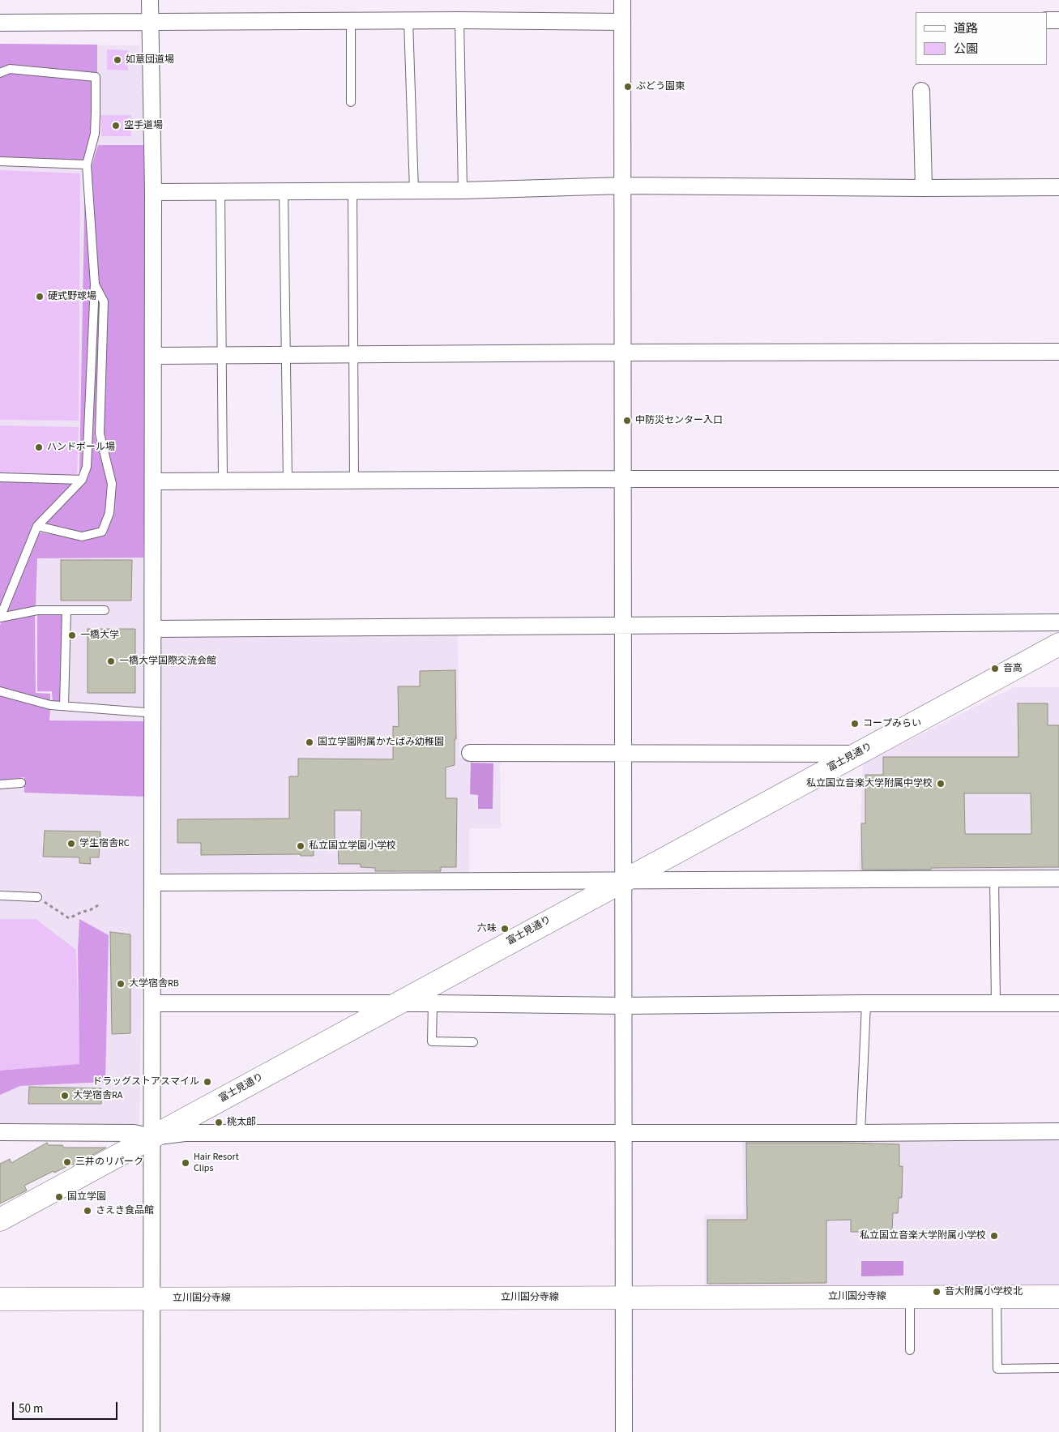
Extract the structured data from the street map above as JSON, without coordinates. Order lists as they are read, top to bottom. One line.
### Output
{"streets":{"street":["富士見通り","立川国分寺線"]},"places":["如意団道場","ぶどう園東","空手道場","硬式野球場","中防災センター入口","ハンドボール場","一橋大学","一橋大学国際交流会館","音高","コープみらい","国立学園附属かたばみ幼稚園","私立国立音楽大学附属中学校","学生宿舎RC","私立国立学園小学校","六味","大学宿舎RB","ドラッグストアスマイル","大学宿舎RA","桃太郎","三井のリパーク","Hair Resort Clips","国立学園","さえき食品館","私立国立音楽大学附属小学校","音大附属小学校北"],"legend":["道路","公園"],"scale_bar":"50 m"}
